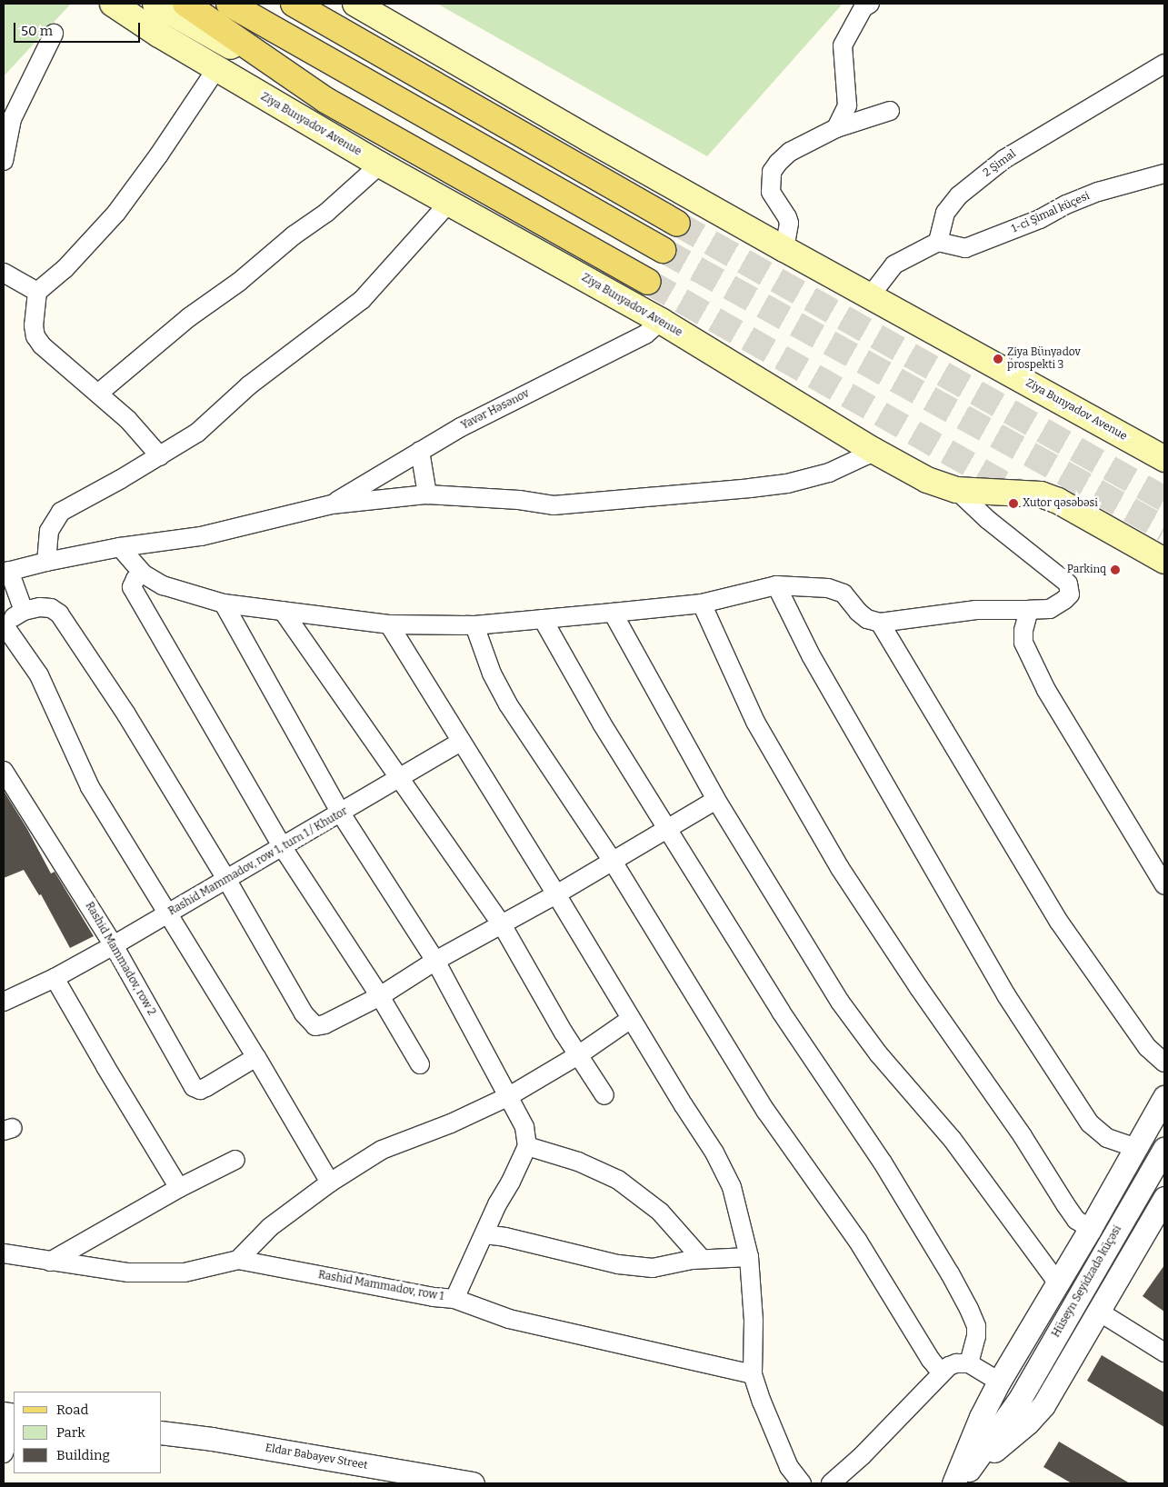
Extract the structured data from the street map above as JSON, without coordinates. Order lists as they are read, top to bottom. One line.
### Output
{"streets":{"main road":["Ziya Bunyadov Avenue"],"street":["2 Şimal","1-ci Şimal küçesi","Yavər Həsənov","Rashid Mammadov, row 1, turn 1 / Khutor","Rashid Mammadov, row 2","Hüseyn Seyidzadə küçəsi","Rashid Mammadov, row 1","Eldar Babayev Street"]},"crossings":[["Ziya Bunyadov Avenue","Yavər Həsənov"],["2 Şimal","1-ci Şimal küçesi"],["Rashid Mammadov, row 1, turn 1 / Khutor","Rashid Mammadov, row 2"]],"places":["Ziya Bünyadov prospekti 3","Xutor qəsəbəsi","Parkinq"],"legend":["Road","Park","Building"],"scale_bar":"50 m"}
